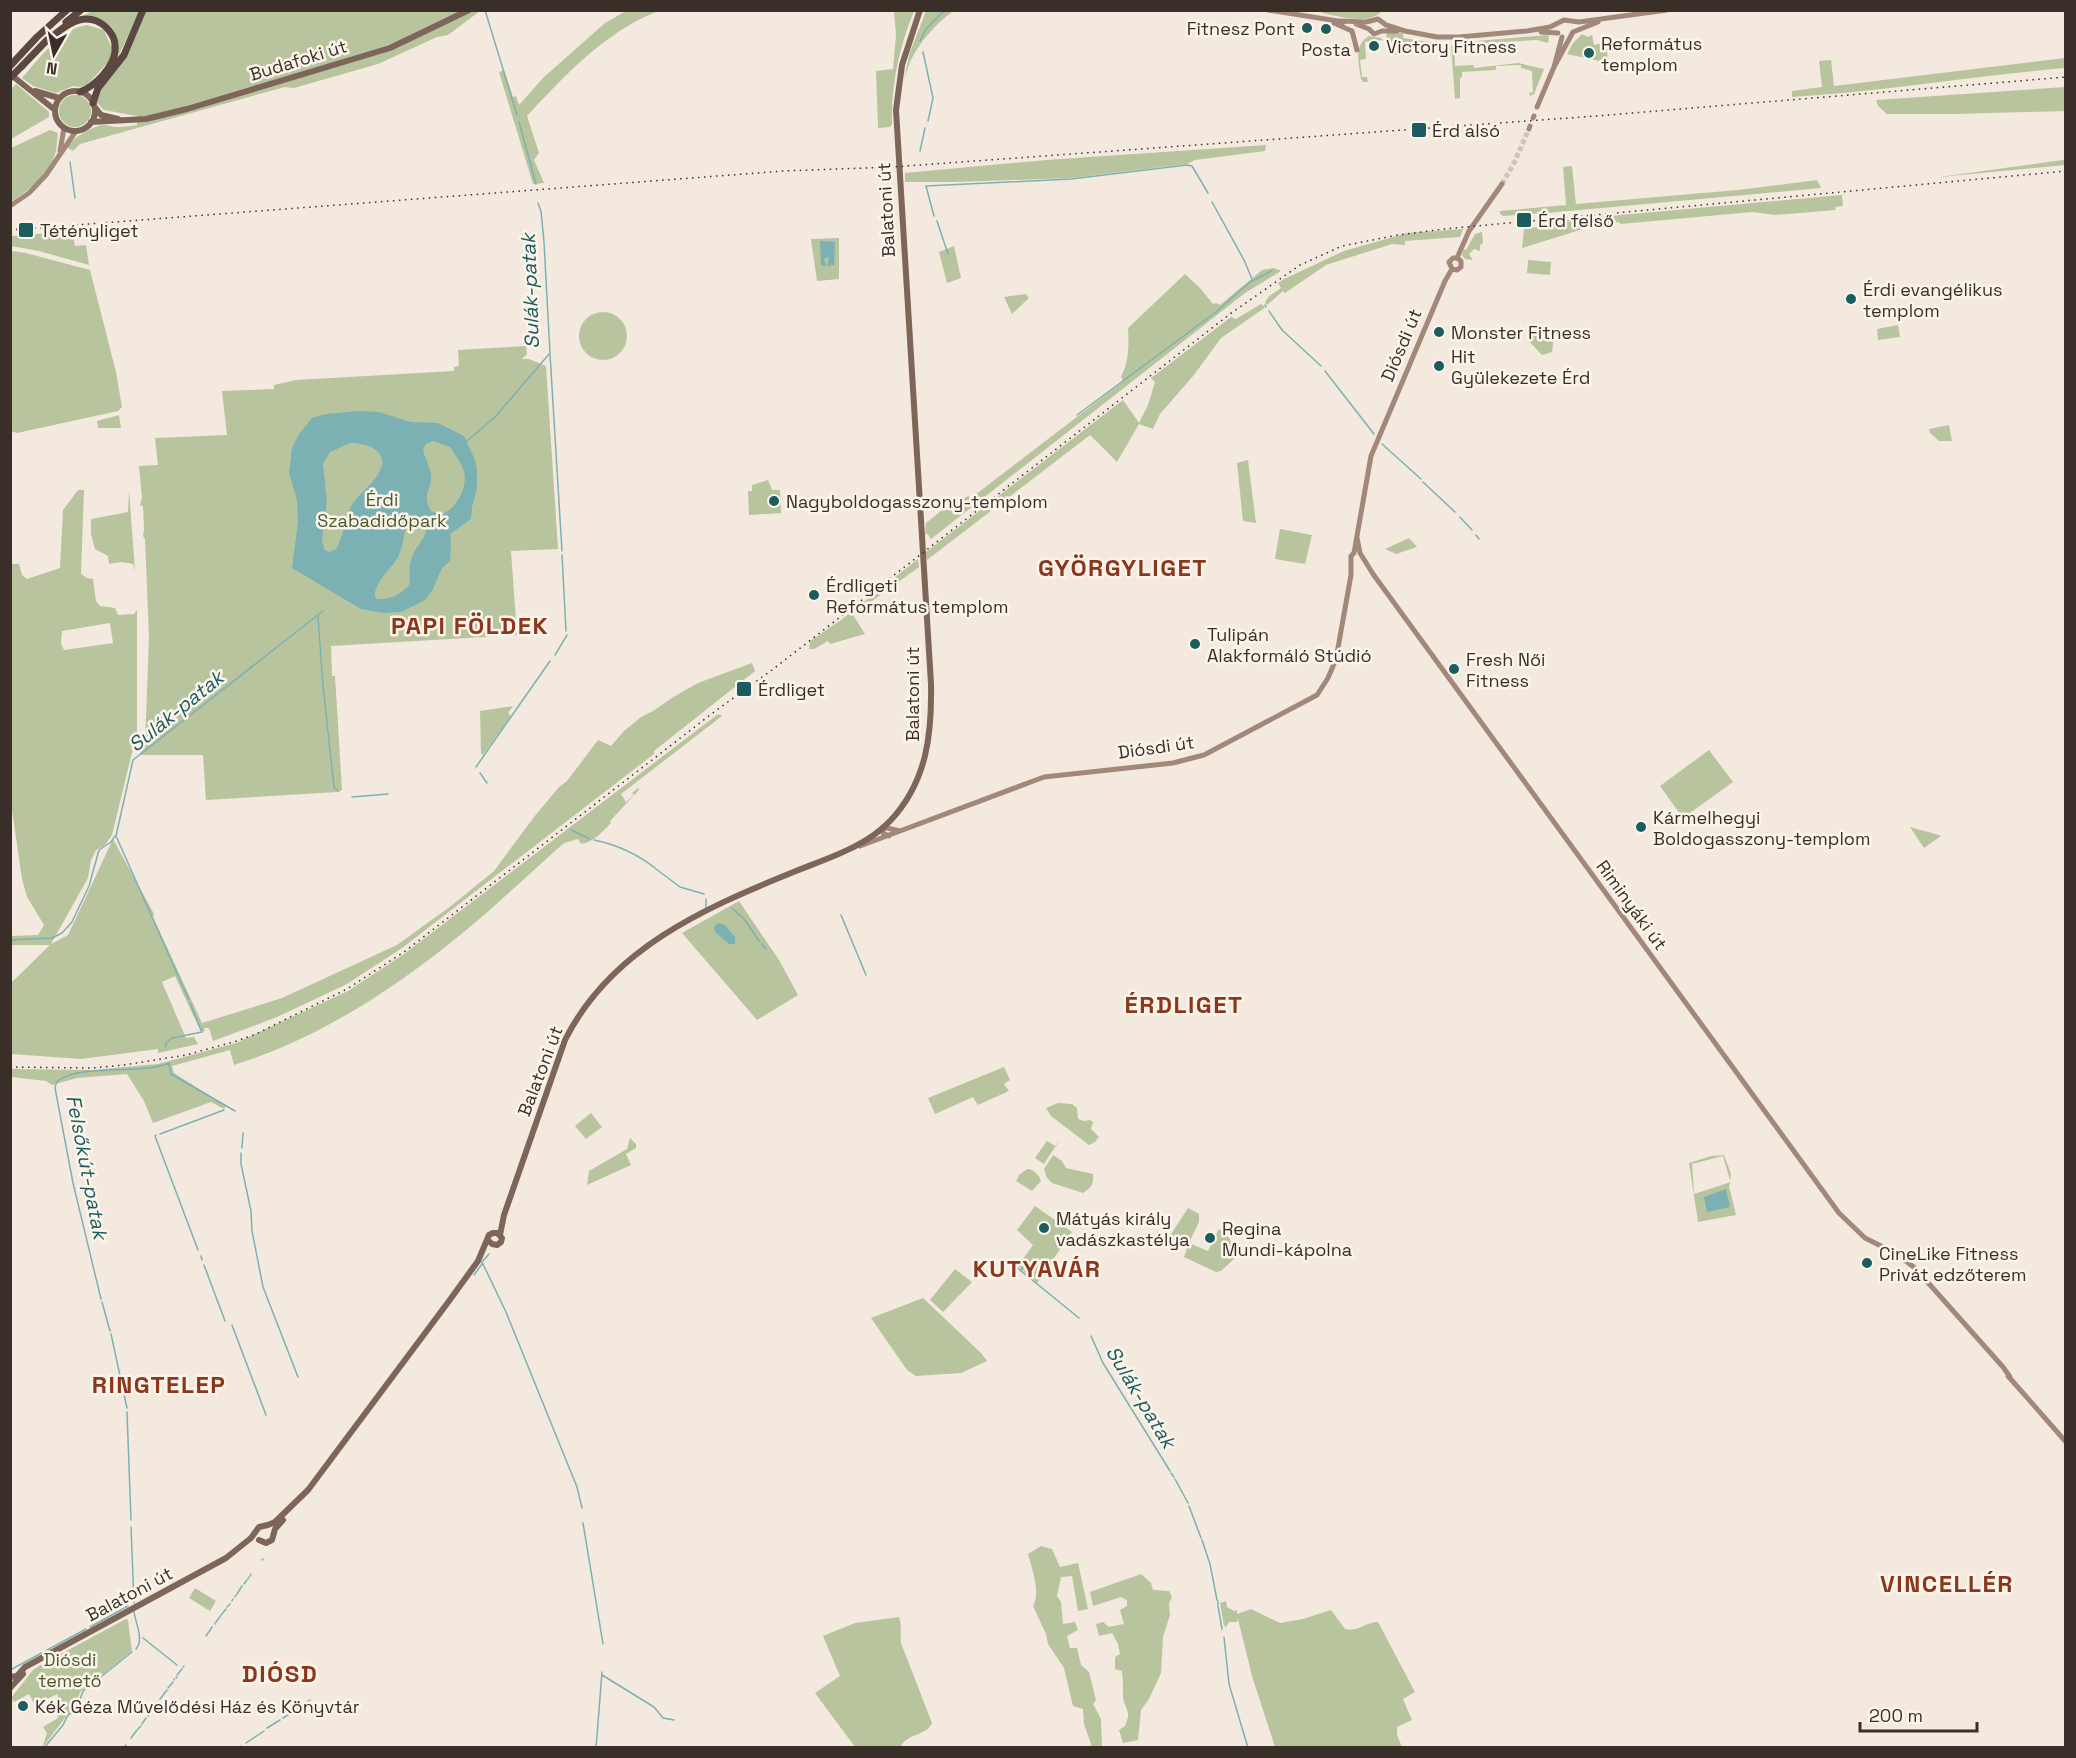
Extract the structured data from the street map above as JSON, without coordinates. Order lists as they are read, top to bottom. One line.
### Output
{"streets":{"main road":["Budafoki út","Balatoni út","Diósdi út","Riminyáki út"]},"crossings":[["Balatoni út","Diósdi út"],["Diósdi út","Riminyáki út"]],"districts":["GYÖRGYLIGET","PAPI FÖLDEK","ÉRDLIGET","KUTYAVÁR","RINGTELEP","VINCELLÉR","DIÓSD"],"water":["Sulák-patak","Felsőkút-patak"],"parks":["Érdi Szabadidőpark","Diósdi temető"],"places":{"other":["Fitnesz Pont","Posta","Victory Fitness","Református templom","Érdi evangélikus templom","Monster Fitness","Hit Gyülekezete Érd","Nagyboldogasszony-templom","Érdligeti Református templom","Tulipán Alakformáló Stúdió","Fresh Női Fitness","Kármelhegyi Boldogasszony-templom","Mátyás király vadászkastélya","Regina Mundi-kápolna","CineLike Fitness Privát edzőterem","Kék Géza Művelődési Ház és Könyvtár"],"transit":["Érd alsó","Érd felső","Tétényliget","Érdliget"]},"scale_bar":"200 m","north":"bottom"}
